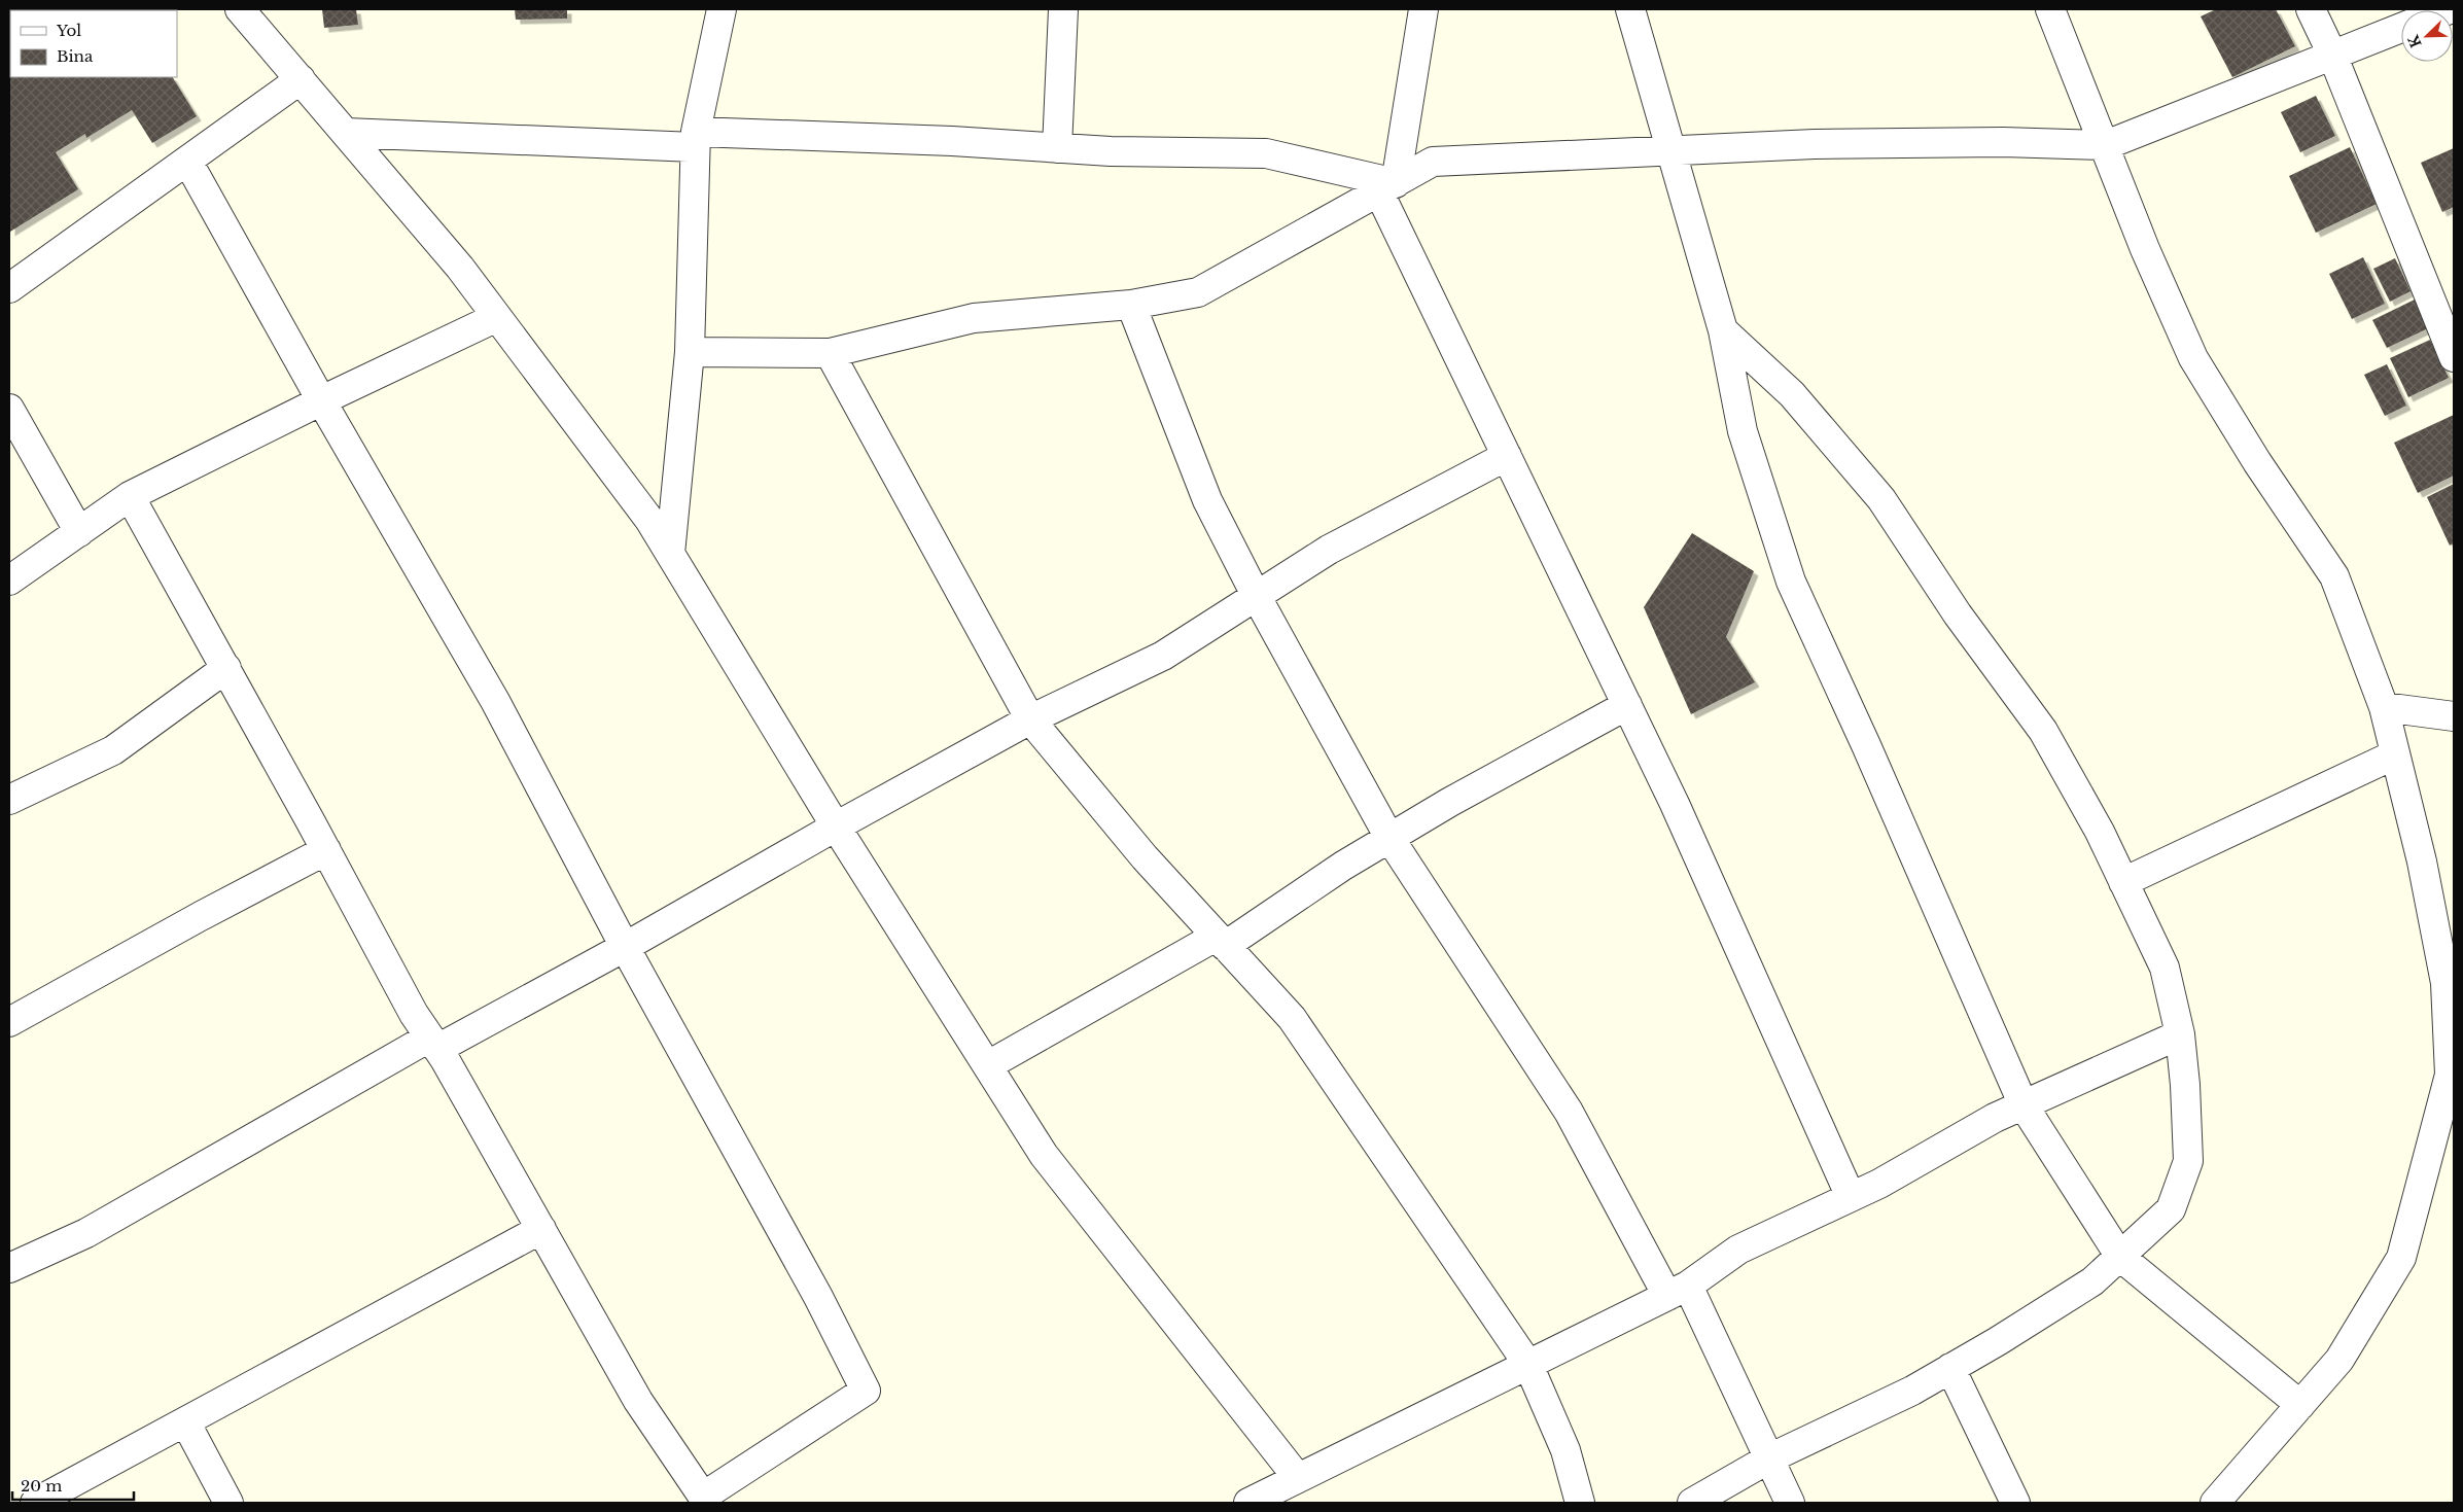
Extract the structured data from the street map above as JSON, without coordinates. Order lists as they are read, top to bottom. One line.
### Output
{"legend":["Yol","Bina"],"scale_bar":"20 m","north":"bottom left"}
